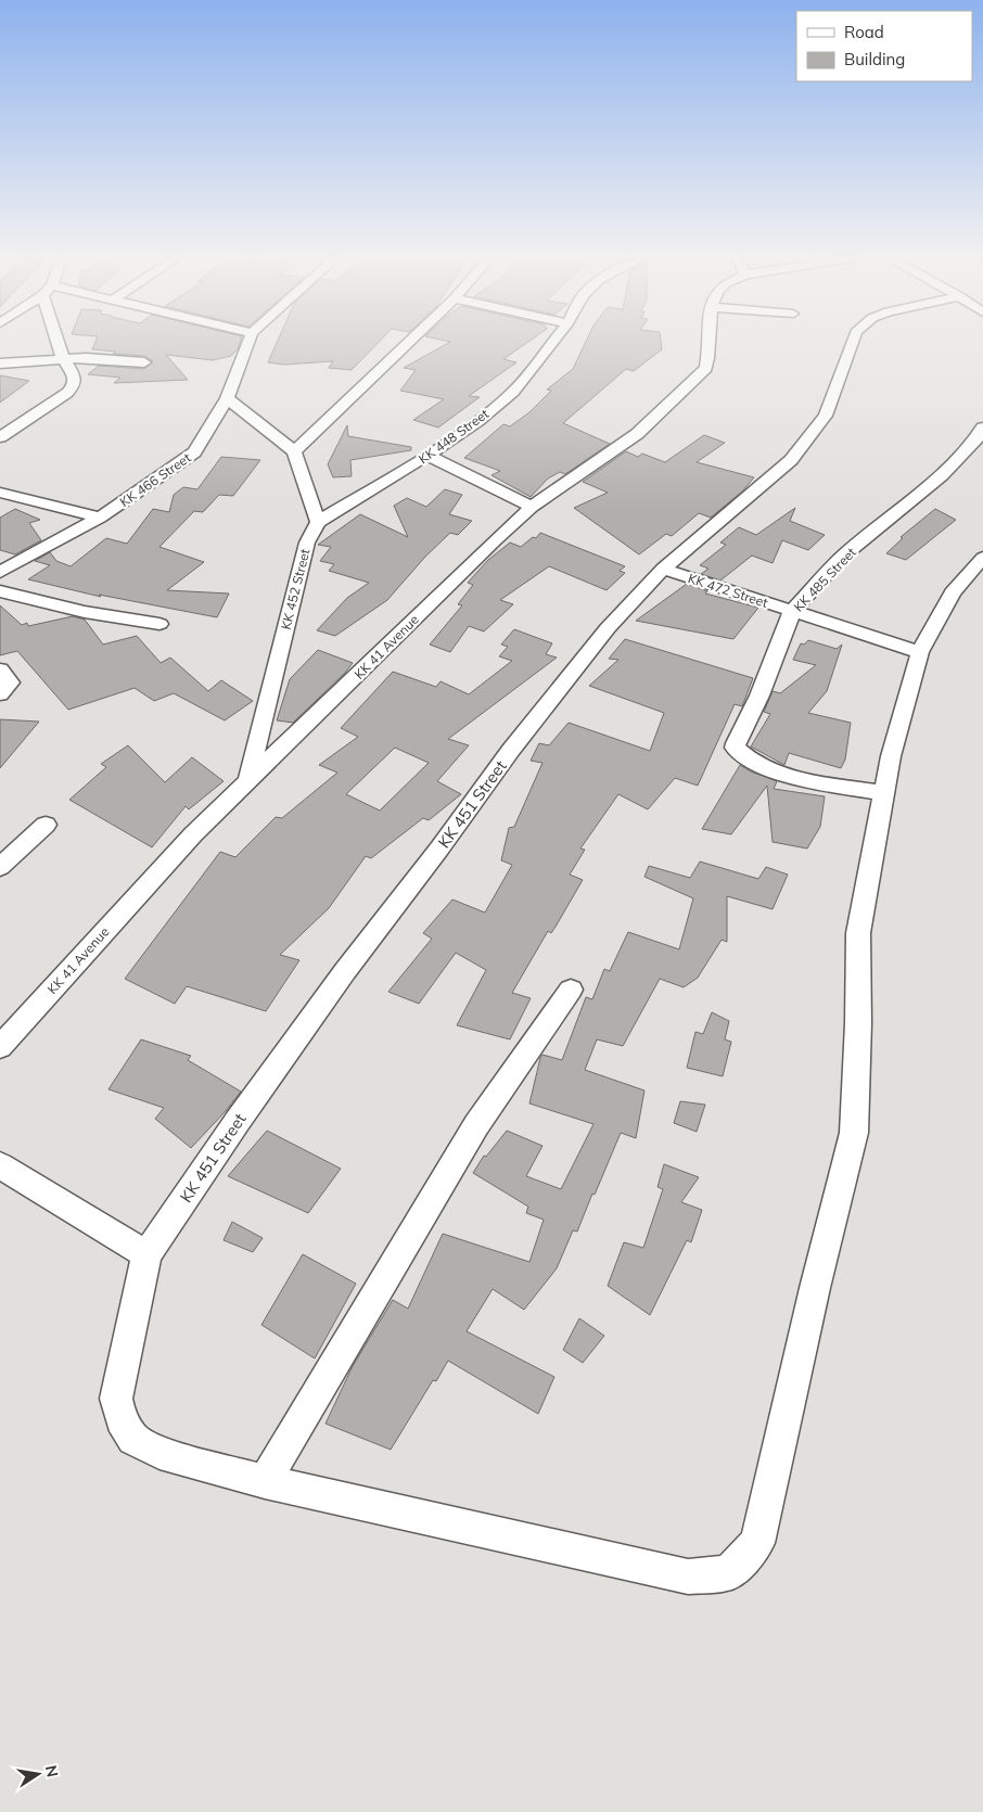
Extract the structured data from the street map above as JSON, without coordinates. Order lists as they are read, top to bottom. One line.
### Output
{"streets":{"street":["KK 448 Street","KK 466 Street","KK 485 Street","KK 452 Street","KK 472 Street","KK 41 Avenue","KK 451 Street"]},"crossings":[["KK 448 Street","KK 452 Street"],["KK 485 Street","KK 472 Street"],["KK 452 Street","KK 41 Avenue"],["KK 472 Street","KK 451 Street"]],"legend":["Road","Building"],"north":"right"}
